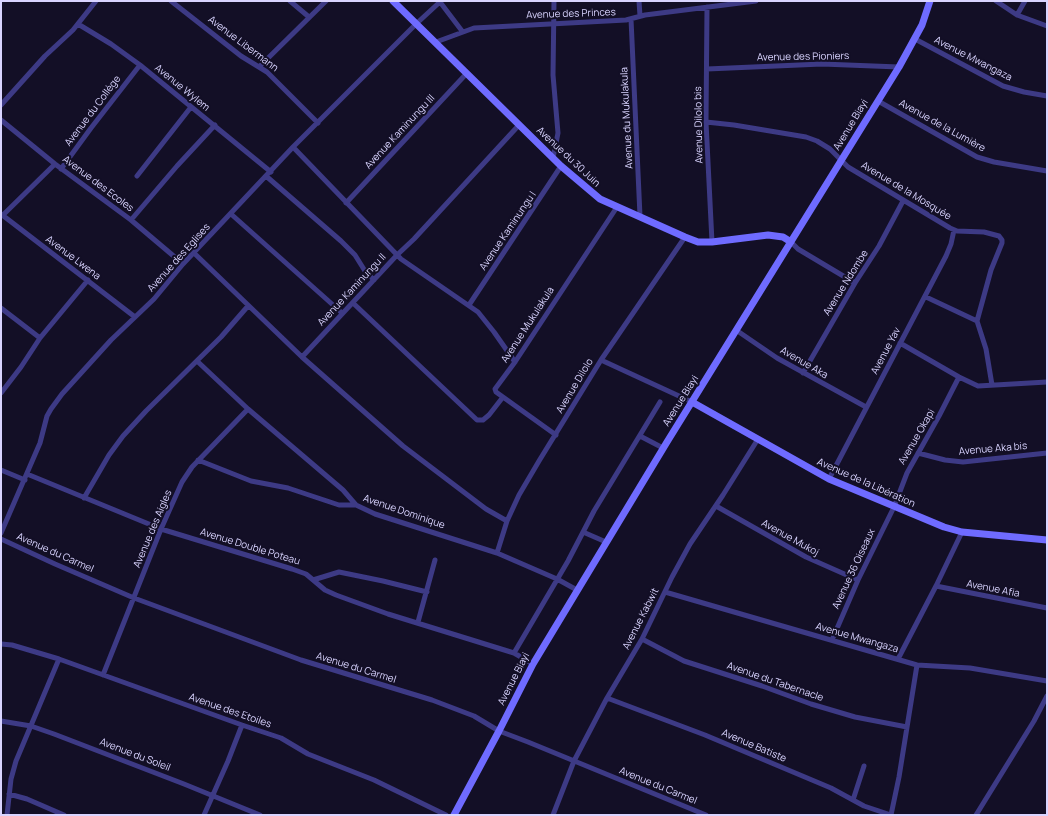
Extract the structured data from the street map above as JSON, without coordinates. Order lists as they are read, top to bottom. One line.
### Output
{"streets":{"street":["Avenue des Princes","Avenue Libermann","Avenue des Pioniers","Avenue Mwangaza","Avenue Wylem","Avenue du Collège","Avenue du Mukulakula","Avenue Dilolo bis","Avenue Biayi","Avenue de la Lumière","Avenue Kaminungu III","Avenue du 30 Juin","Avenue des Ecoles","Avenue de la Mosquée","Avenue Kaminungu I","Avenue Lwena","Avenue des Eglises","Avenue Ndombe","Avenue Kaminungu II","Avenue Mukulakula","Avenue Yav","Avenue Aka","Avenue Dilolo","Avenue Okapi","Avenue Aka bis","Avenue de la Libération","Avenue Dominique","Avenue des Aigles","Avenue Mukoj","Avenue Double Poteau","Avenue du Carmel","Avenue 36 Oiseaux","Avenue Afia","Avenue Kabwit","Avenue du Tabernacle","Avenue des Etoiles","Avenue Batiste","Avenue du Soleil"]},"crossings":[["Avenue des Princes","Avenue du Mukulakula"],["Avenue des Princes","Avenue Dilolo bis"],["Avenue des Princes","Avenue du 30 Juin"],["Avenue Libermann","Avenue des Eglises"],["Avenue des Pioniers","Avenue Dilolo bis"],["Avenue des Pioniers","Avenue Biayi"],["Avenue Mwangaza","Avenue Biayi"],["Avenue Mwangaza","Avenue 36 Oiseaux"],["Avenue Mwangaza","Avenue Kabwit"],["Avenue Wylem","Avenue du Collège"],["Avenue Wylem","Avenue des Eglises"],["Avenue du Collège","Avenue des Ecoles"],["Avenue du Mukulakula","Avenue du 30 Juin"],["Avenue Dilolo bis","Avenue du 30 Juin"],["Avenue Dilolo bis","Avenue de la Mosquée"],["Avenue Biayi","Avenue de la Lumière"],["Avenue Biayi","Avenue du 30 Juin"],["Avenue Biayi","Avenue de la Mosquée"],["Avenue Biayi","Avenue Aka"],["Avenue Biayi","Avenue de la Libération"],["Avenue Biayi","Avenue Dominique"],["Avenue Biayi","Avenue Double Poteau"],["Avenue Biayi","Avenue du Carmel"],["Avenue Kaminungu III","Avenue du 30 Juin"],["Avenue du 30 Juin","Avenue Kaminungu I"],["Avenue du 30 Juin","Avenue des Eglises"],["Avenue du 30 Juin","Avenue Ndombe"],["Avenue du 30 Juin","Avenue Kaminungu II"],["Avenue du 30 Juin","Avenue Mukulakula"],["Avenue du 30 Juin","Avenue Dilolo"],["Avenue des Ecoles","Avenue des Eglises"],["Avenue de la Mosquée","Avenue Ndombe"],["Avenue de la Mosquée","Avenue Yav"],["Avenue Lwena","Avenue des Eglises"],["Avenue des Eglises","Avenue Double Poteau"],["Avenue Ndombe","Avenue Aka"],["Avenue Yav","Avenue Aka"],["Avenue Yav","Avenue de la Libération"],["Avenue Dilolo","Avenue Dominique"],["Avenue Okapi","Avenue Aka bis"],["Avenue Okapi","Avenue de la Libération"],["Avenue Okapi","Avenue 36 Oiseaux"],["Avenue de la Libération","Avenue 36 Oiseaux"],["Avenue de la Libération","Avenue Kabwit"],["Avenue Dominique","Avenue des Aigles"],["Avenue des Aigles","Avenue Double Poteau"],["Avenue des Aigles","Avenue du Carmel"],["Avenue des Aigles","Avenue des Etoiles"],["Avenue Mukoj","Avenue 36 Oiseaux"],["Avenue Mukoj","Avenue Kabwit"],["Avenue du Carmel","Avenue Kabwit"],["Avenue Kabwit","Avenue du Tabernacle"],["Avenue Kabwit","Avenue Batiste"]]}
